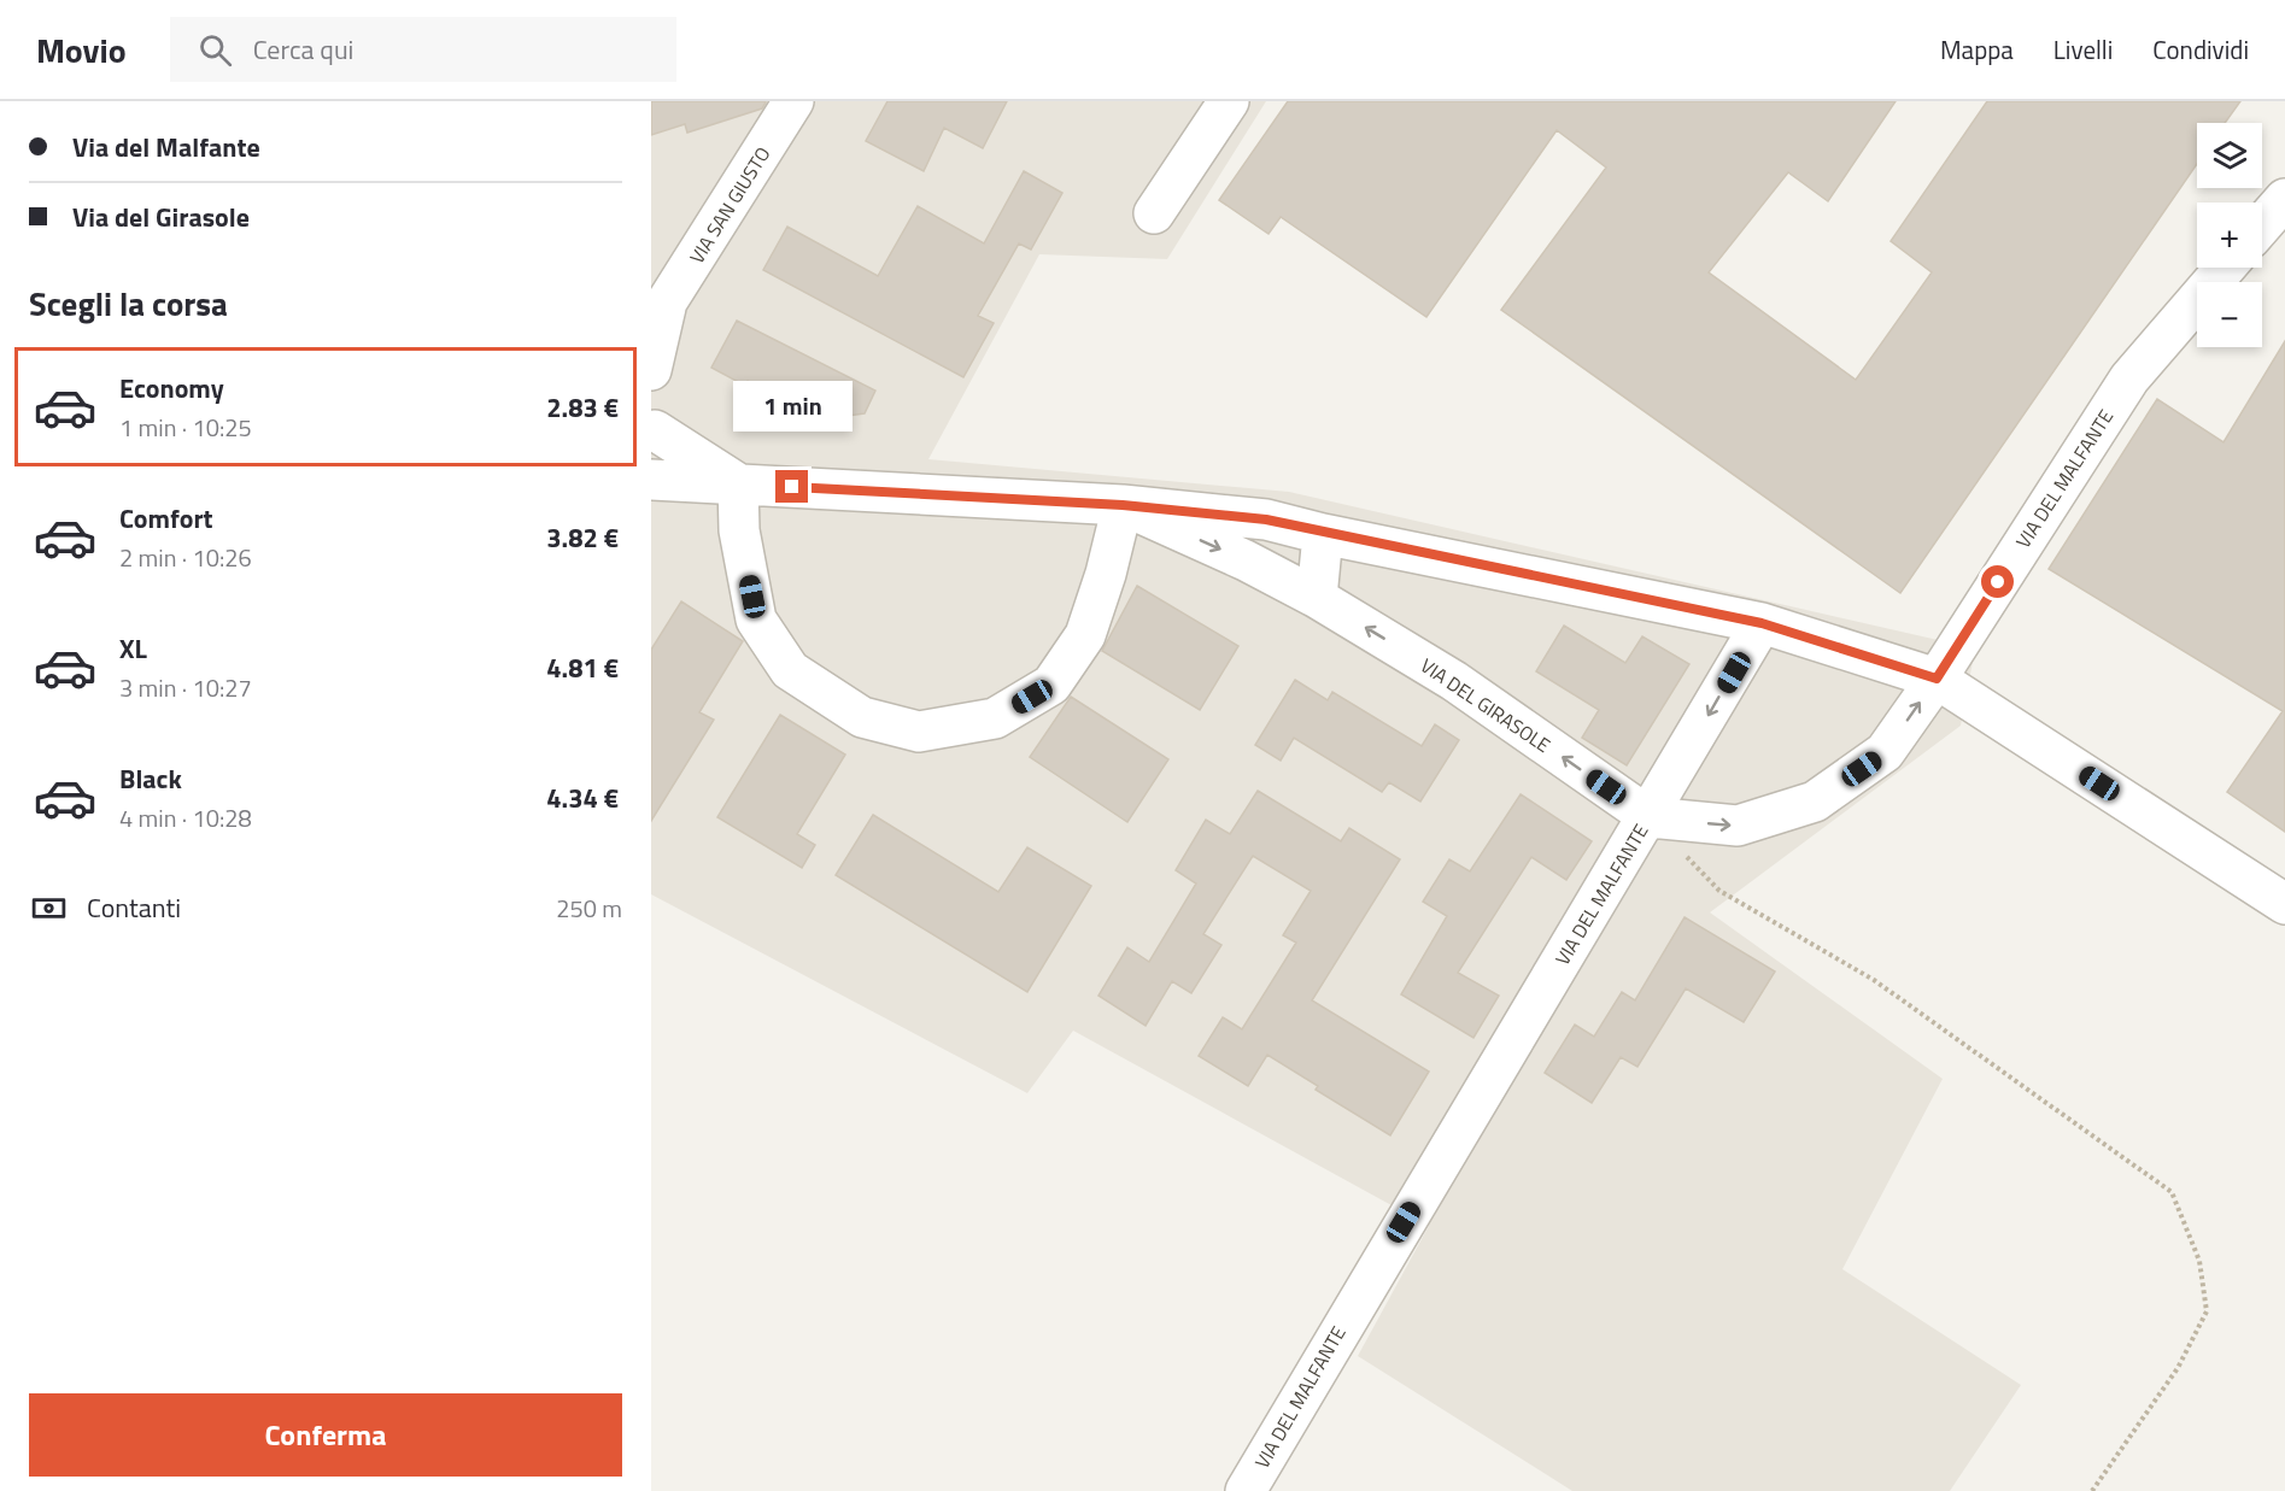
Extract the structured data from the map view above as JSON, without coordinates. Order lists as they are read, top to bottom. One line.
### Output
{"streets":{"street":["VIA SAN GIUSTO","VIA DEL MALFANTE","VIA DEL GIRASOLE"]},"crossings":[["VIA DEL MALFANTE","VIA DEL GIRASOLE"]],"page":{"header":"Movio","search":"Cerca qui","nav":["Mappa","Livelli","Condividi"],"banner":["Via del Malfante","Via del Girasole"],"map_buttons":["+","−"],"heading":"Scegli la corsa","list":[{"name":"Economy","note":"1 min · 10:25","value":"2.83 €"},{"name":"Comfort","note":"2 min · 10:26","value":"3.82 €"},{"name":"XL","note":"3 min · 10:27","value":"4.81 €"},{"name":"Black","note":"4 min · 10:28","value":"4.34 €"}],"bubble":"1 min","pay":["Contanti","250 m"],"buttons":"Conferma"}}
